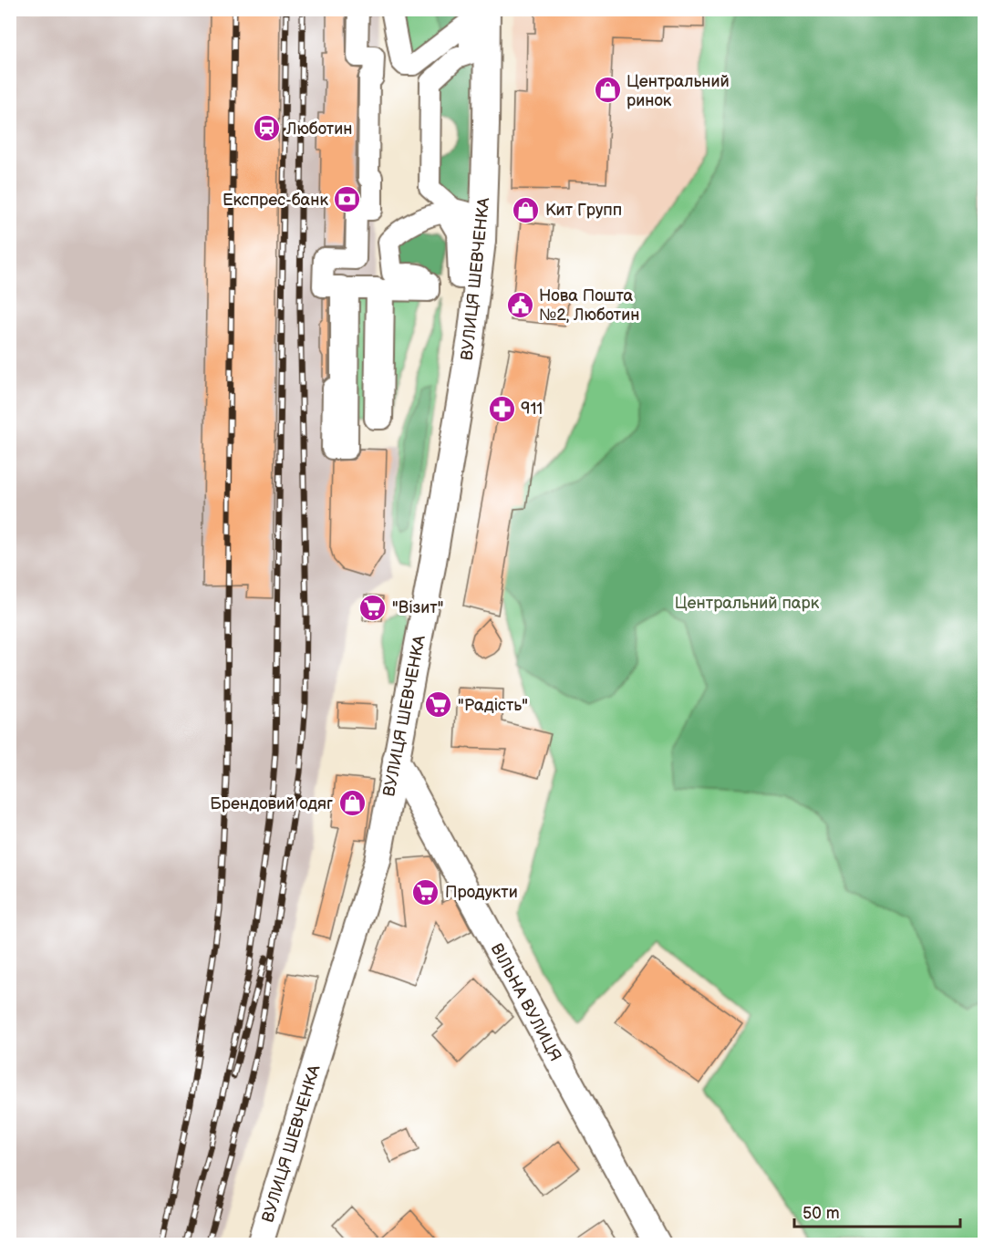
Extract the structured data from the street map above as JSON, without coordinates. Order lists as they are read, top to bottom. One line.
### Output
{"streets":{"street":["ВУЛИЦЯ ШЕВЧЕНКА","ВІЛЬНА ВУЛИЦЯ"]},"crossings":[["ВУЛИЦЯ ШЕВЧЕНКА","ВІЛЬНА ВУЛИЦЯ"]],"parks":["Центральний парк"],"places":{"shop":["Центральний ринок","Кит Групп","Брендовий одяг"],"station":["Люботин"],"bank":["Експрес-банк"],"public building":["Нова Пошта №2, Люботин"],"pharmacy":["911"],"supermarket":["\"Візит\"","\"Радість\"","Продукти"]},"scale_bar":"50 m"}
